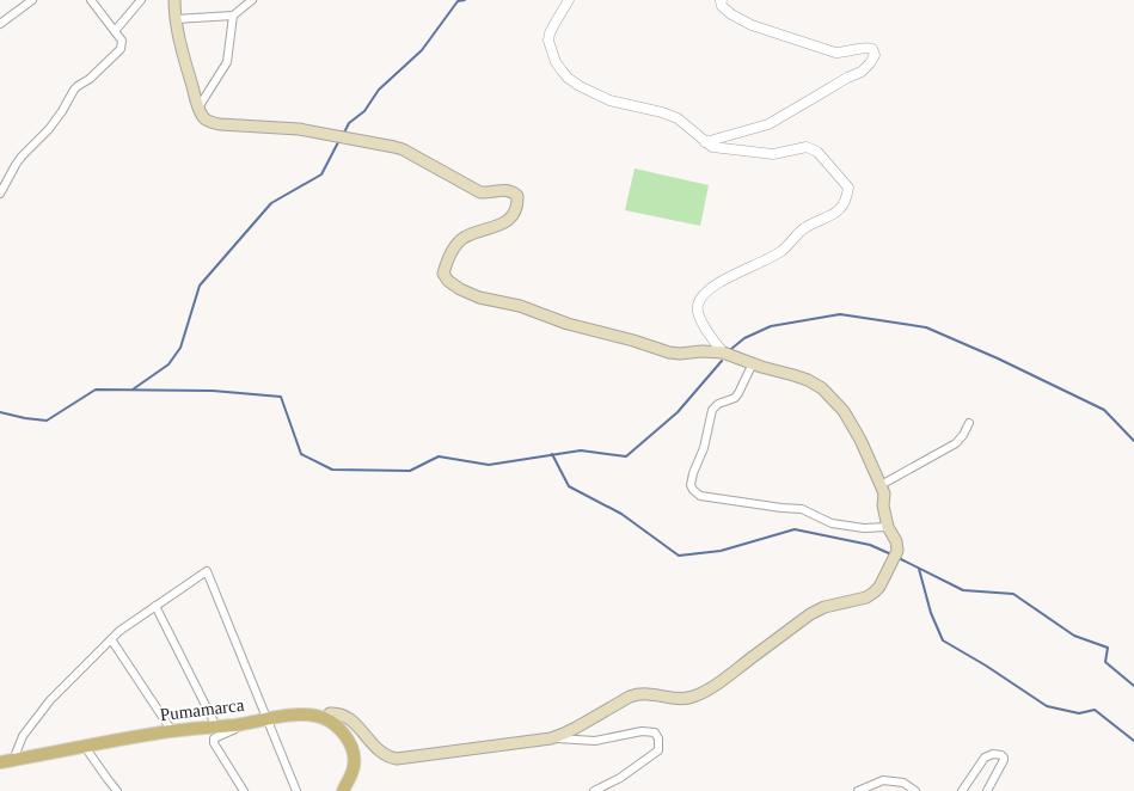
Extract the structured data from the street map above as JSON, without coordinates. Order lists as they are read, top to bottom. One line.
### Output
{"streets":{"main road":["Pumamarca"]}}
